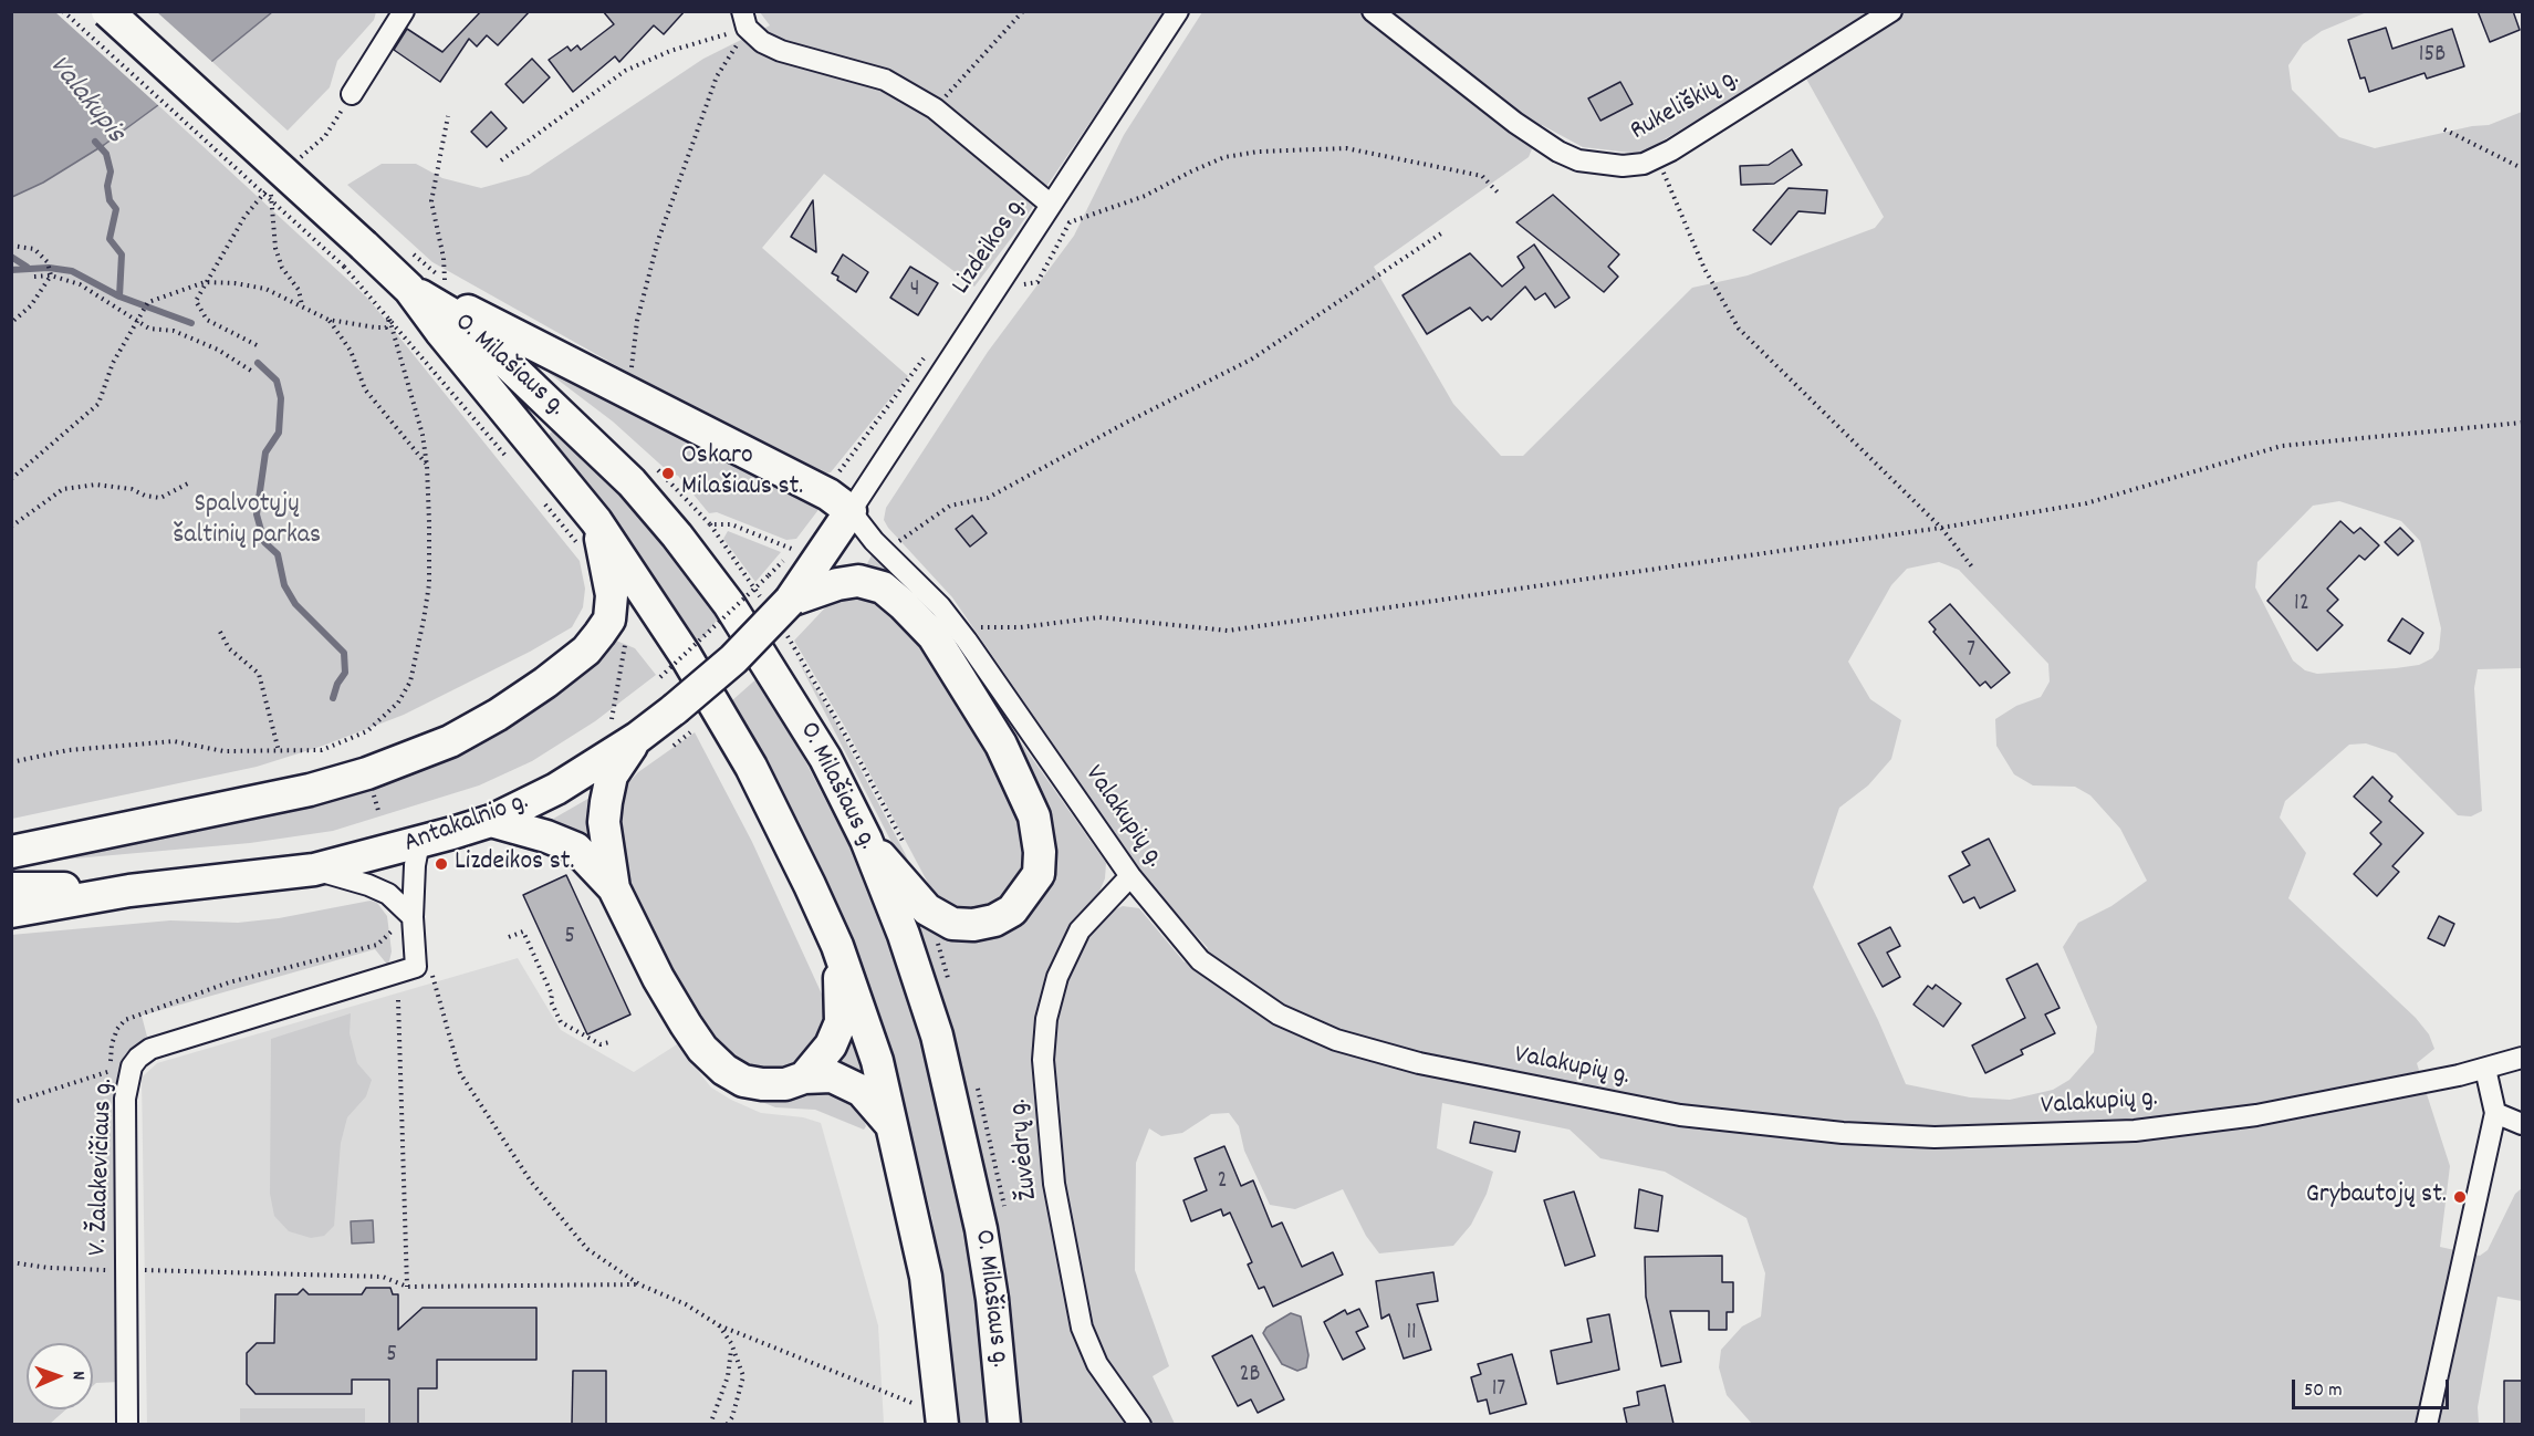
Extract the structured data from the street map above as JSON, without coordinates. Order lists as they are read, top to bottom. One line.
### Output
{"streets":{"main road":["O. Milašiaus g.","Antakalnio g."],"street":["Rukeliškių g.","Lizdeikos g.","Valakupių g.","Žuvėdrų g.","V. Žalakevičiaus g."]},"crossings":[["Lizdeikos g.","Antakalnio g."],["Valakupių g.","Žuvėdrų g."],["Antakalnio g.","V. Žalakevičiaus g."]],"water":["Valakupis"],"parks":["Spalvotųjų šaltinių parkas"],"places":["Oskaro Milašiaus st.","Lizdeikos st.","Grybautojų st."],"house_numbers":["15B","4","12","7","5","2","11","5","2B","17"],"scale_bar":"50 m","north":"right"}
